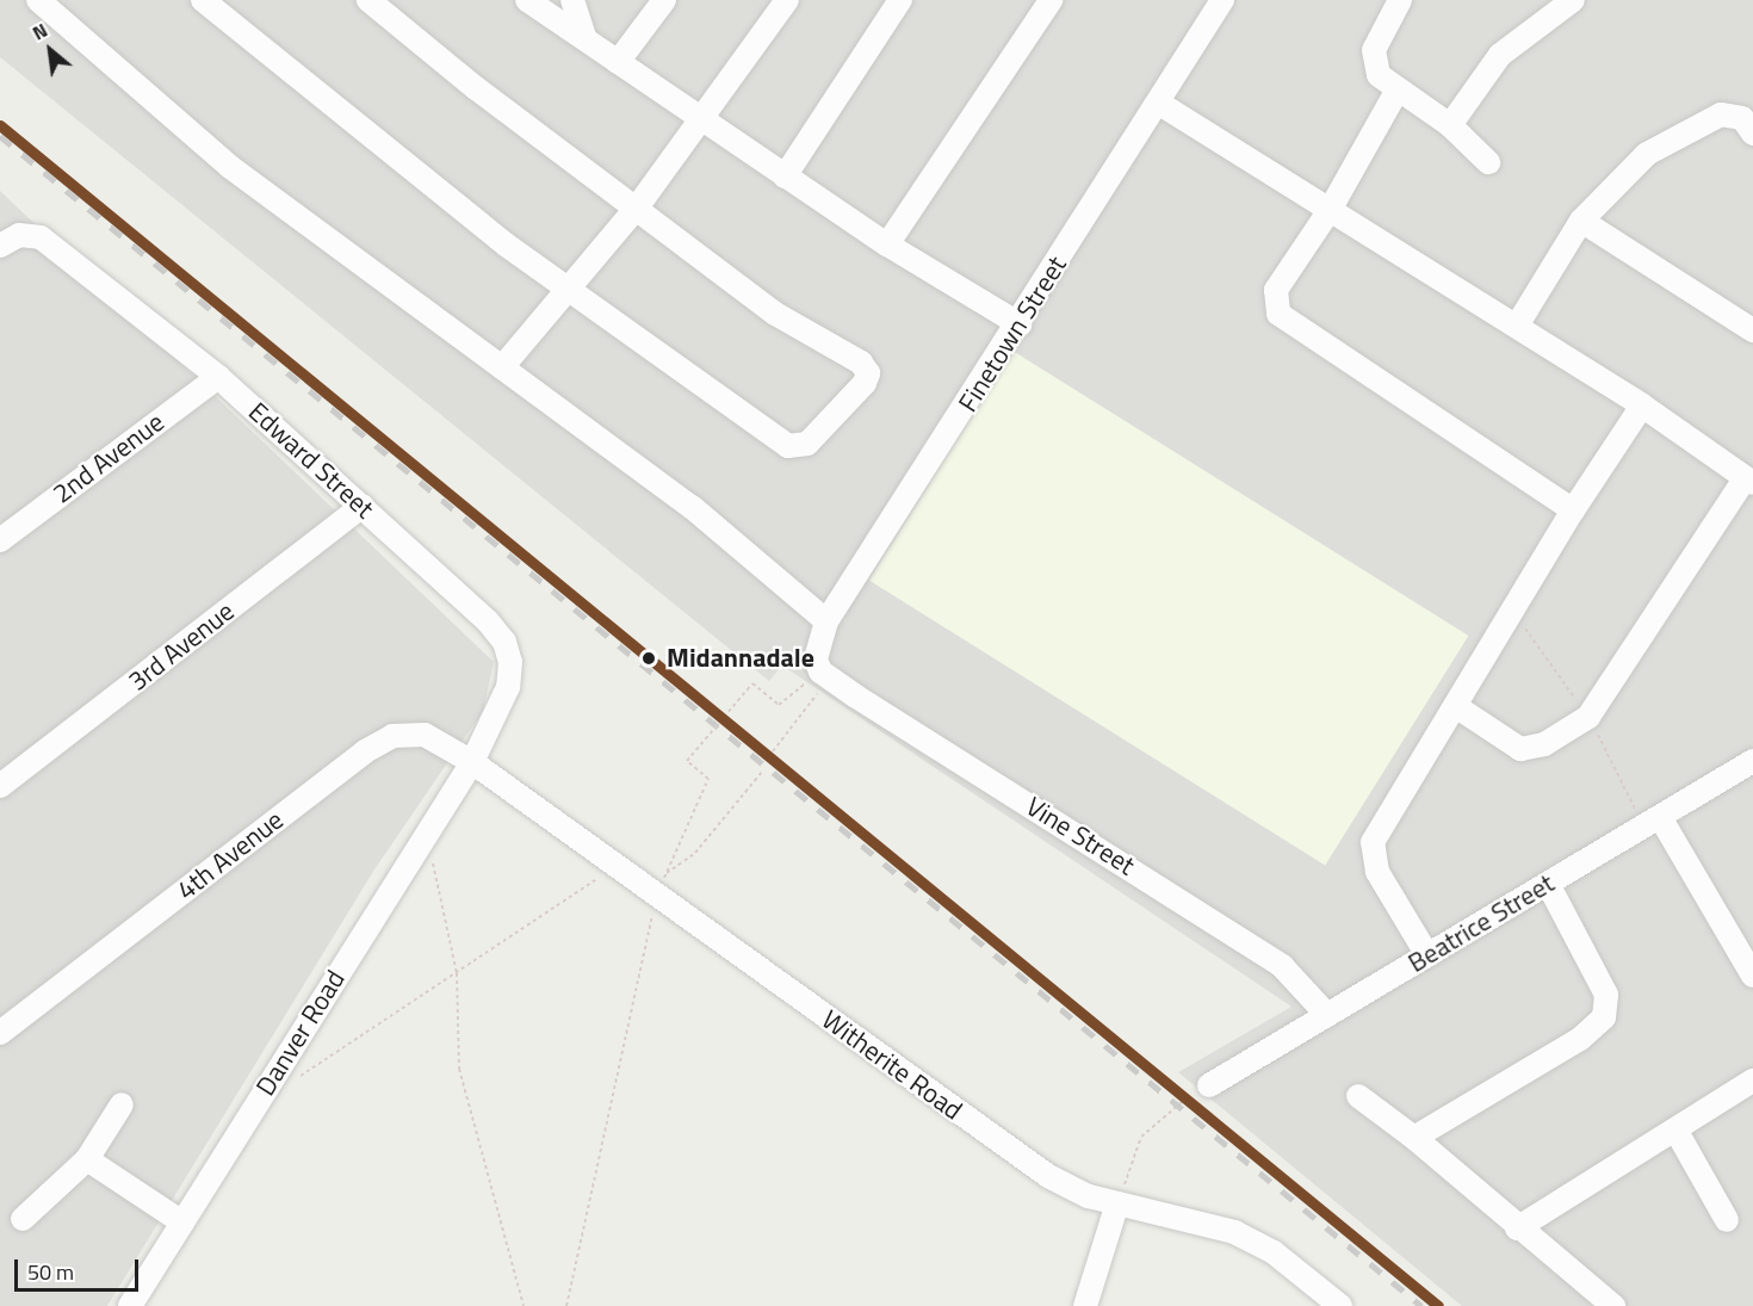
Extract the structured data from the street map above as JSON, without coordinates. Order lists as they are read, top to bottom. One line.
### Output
{"streets":{"street":["Finetown Street","2nd Avenue","Edward Street","3rd Avenue","Vine Street","4th Avenue","Beatrice Street","Danver Road","Witherite Road"]},"crossings":[["Finetown Street","Vine Street"],["2nd Avenue","Edward Street"],["Edward Street","3rd Avenue"],["Edward Street","4th Avenue"],["Edward Street","Danver Road"],["Edward Street","Witherite Road"],["Vine Street","Beatrice Street"],["4th Avenue","Danver Road"],["4th Avenue","Witherite Road"],["Danver Road","Witherite Road"]],"places":["Midannadale"],"scale_bar":"50 m","north":"top left"}
